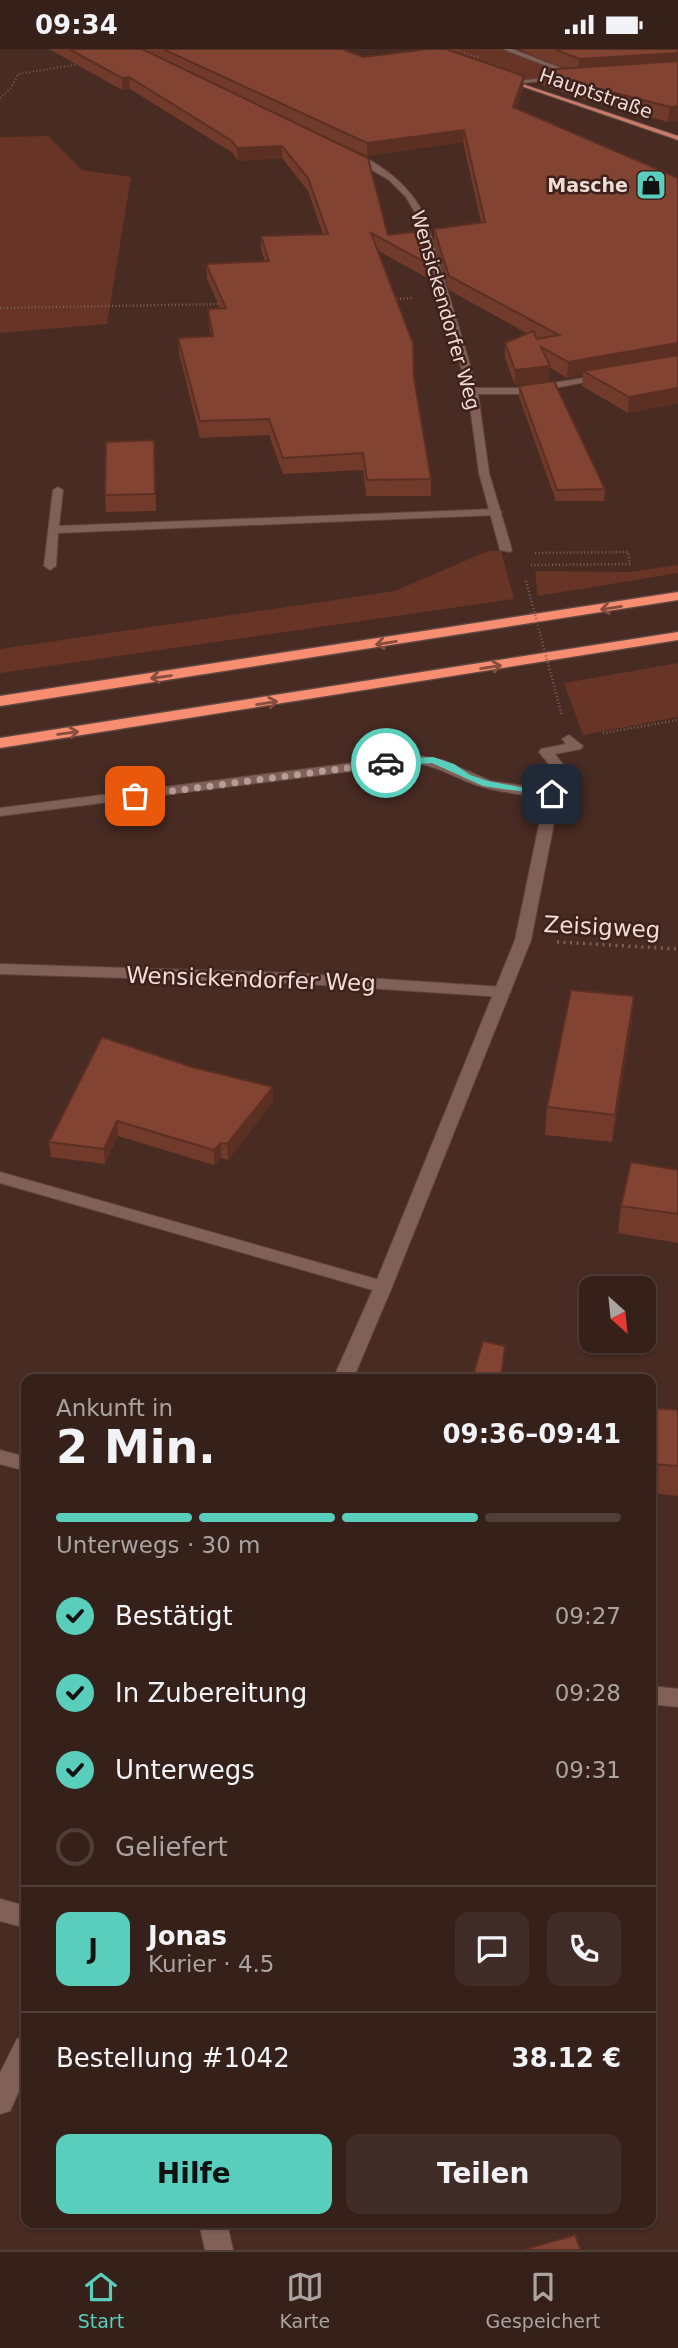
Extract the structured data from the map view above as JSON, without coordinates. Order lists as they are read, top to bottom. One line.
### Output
{"streets":{"main road":["Hauptstraße"],"street":["Wensickendorfer Weg"],"path":["Zeisigweg"]},"places":{"shop":["Masche"]},"north":"bottom right","page":{"status":"09:34","heading":["2 Min.","Ankunft in","09:36–09:41"],"panel":["Jonas","Kurier · 4.5","Bestellung #1042","38.12 €"],"bar":"Unterwegs · 30 m","list":[["Bestätigt","09:27"],["In Zubereitung","09:28"],["Unterwegs","09:31"],"Geliefert"],"round":"J","buttons":["Hilfe","Teilen"],"tabs":["Start","Karte","Gespeichert"]}}
